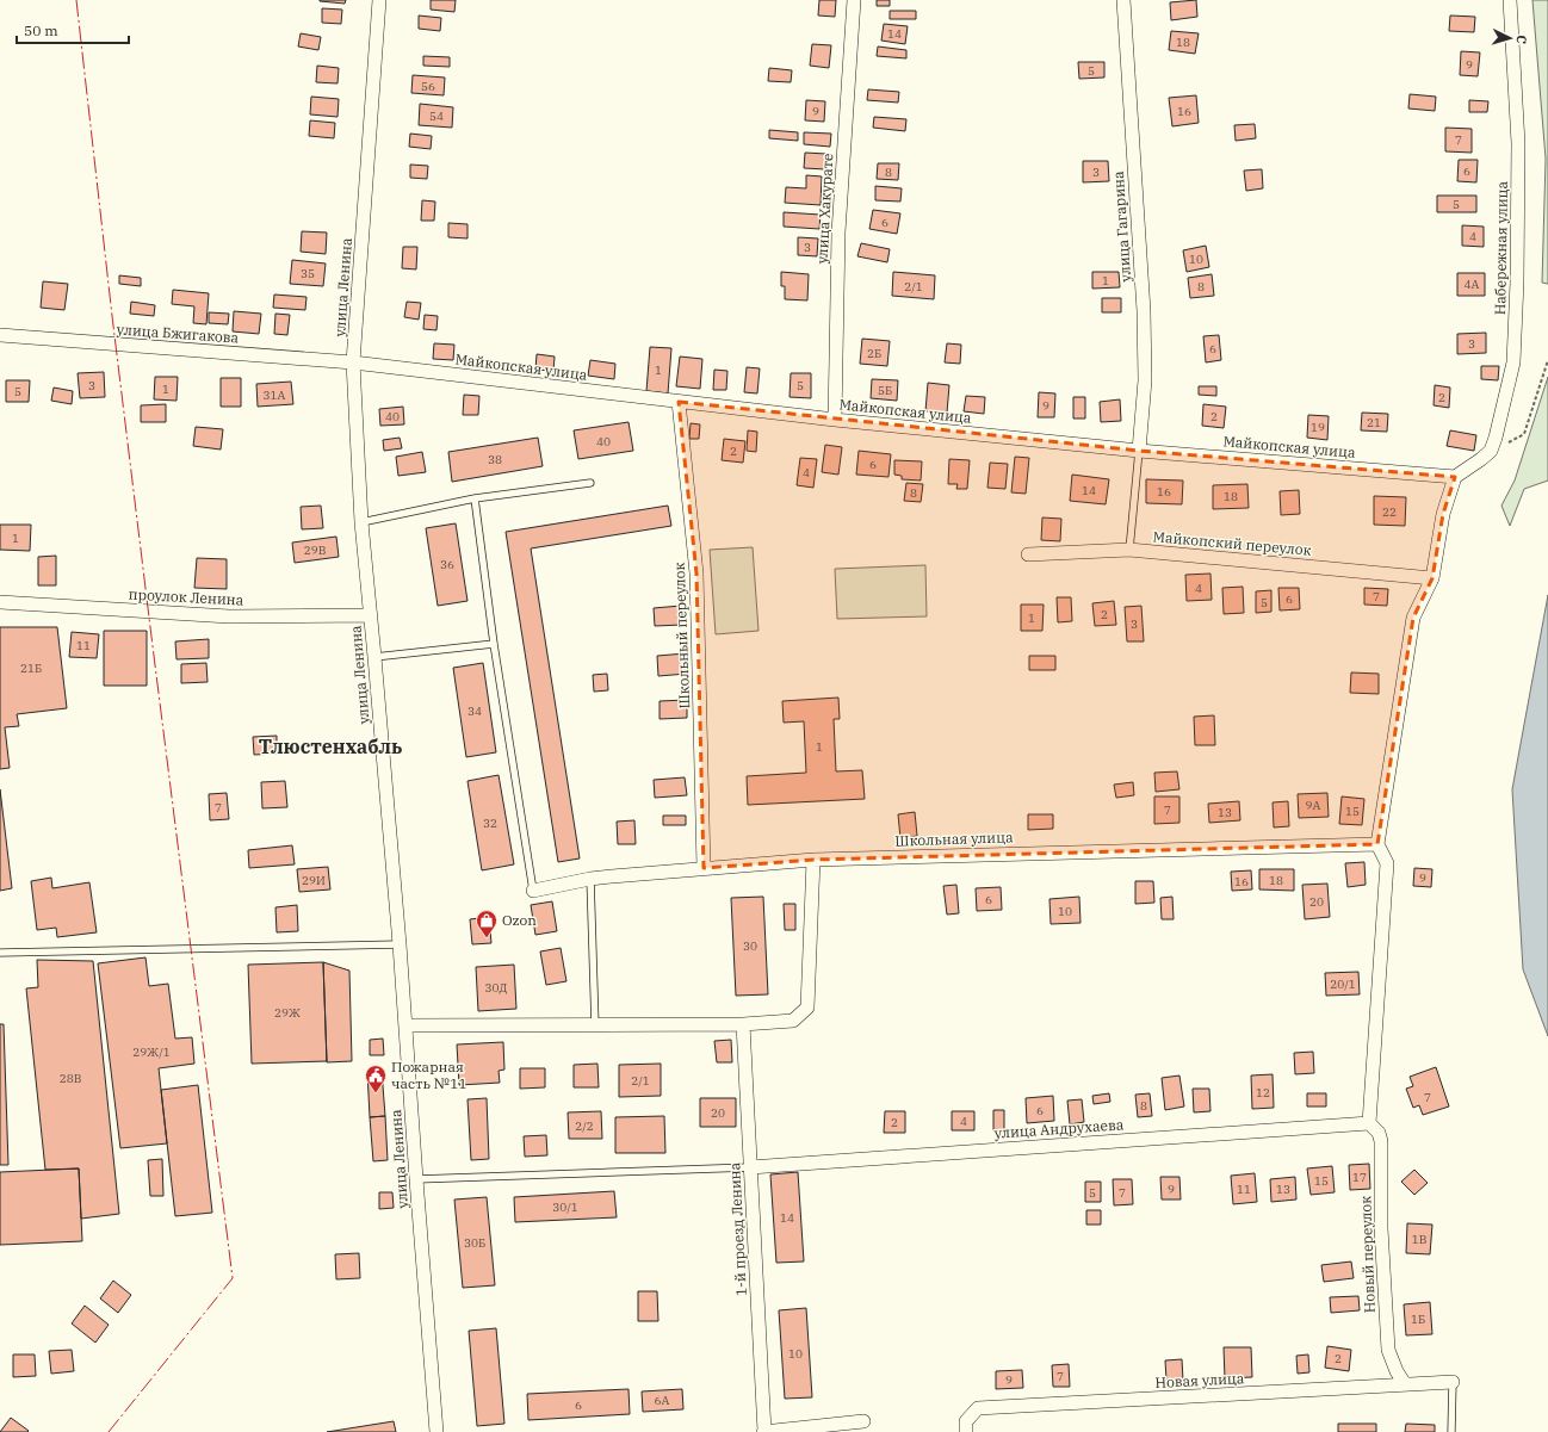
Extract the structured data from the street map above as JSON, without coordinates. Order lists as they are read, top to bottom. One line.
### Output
{"streets":{"street":["улица Хакурате","улица Гагарина","Набережная улица","улица Ленина","улица Бжигакова","Майкопская улица","Майкопский переулок","проулок Ленина","Школьный переулок","Школьная улица","улица Андрухаева","1-й проезд Ленина","Новый переулок","Новая улица"]},"crossings":[["улица Хакурате","Майкопская улица"],["улица Гагарина","Майкопская улица"],["улица Ленина","улица Бжигакова"],["улица Ленина","Майкопская улица"],["улица Ленина","проулок Ленина"],["улица Бжигакова","Майкопская улица"],["Майкопская улица","Школьный переулок"],["Школьный переулок","Школьная улица"],["улица Андрухаева","1-й проезд Ленина"],["улица Андрухаева","Новый переулок"],["Новый переулок","Новая улица"]],"districts":["Тлюстенхабль"],"places":{"shop":["Ozon"],"public building":["Пожарная часть №11"]},"house_numbers":["14","18","9","5","56","9","16","54","7","6","8","3","5","6","4","3","10","35","1","4А","2/1","8","3","6","2Б","1","3","5","1","5Б","5","31А","2","9","40","2","21","19","40","2","38","6","4","14","16","8","18","22","1","29В","36","4","7","6","5","2","1","3","11","21Б","34","1","9А","7","7","15","13","32","9","29И","18","16","6","20","10","30","20/1","30Д","29Ж","29Ж/1","28В","2/1","12","7","8","6","20","4","2","2/2","17","15","9","11","13","5","7","30/1","14","1В","30Б","1Б","10","2","7","9","6А","6"],"scale_bar":"50 m","north":"right"}
